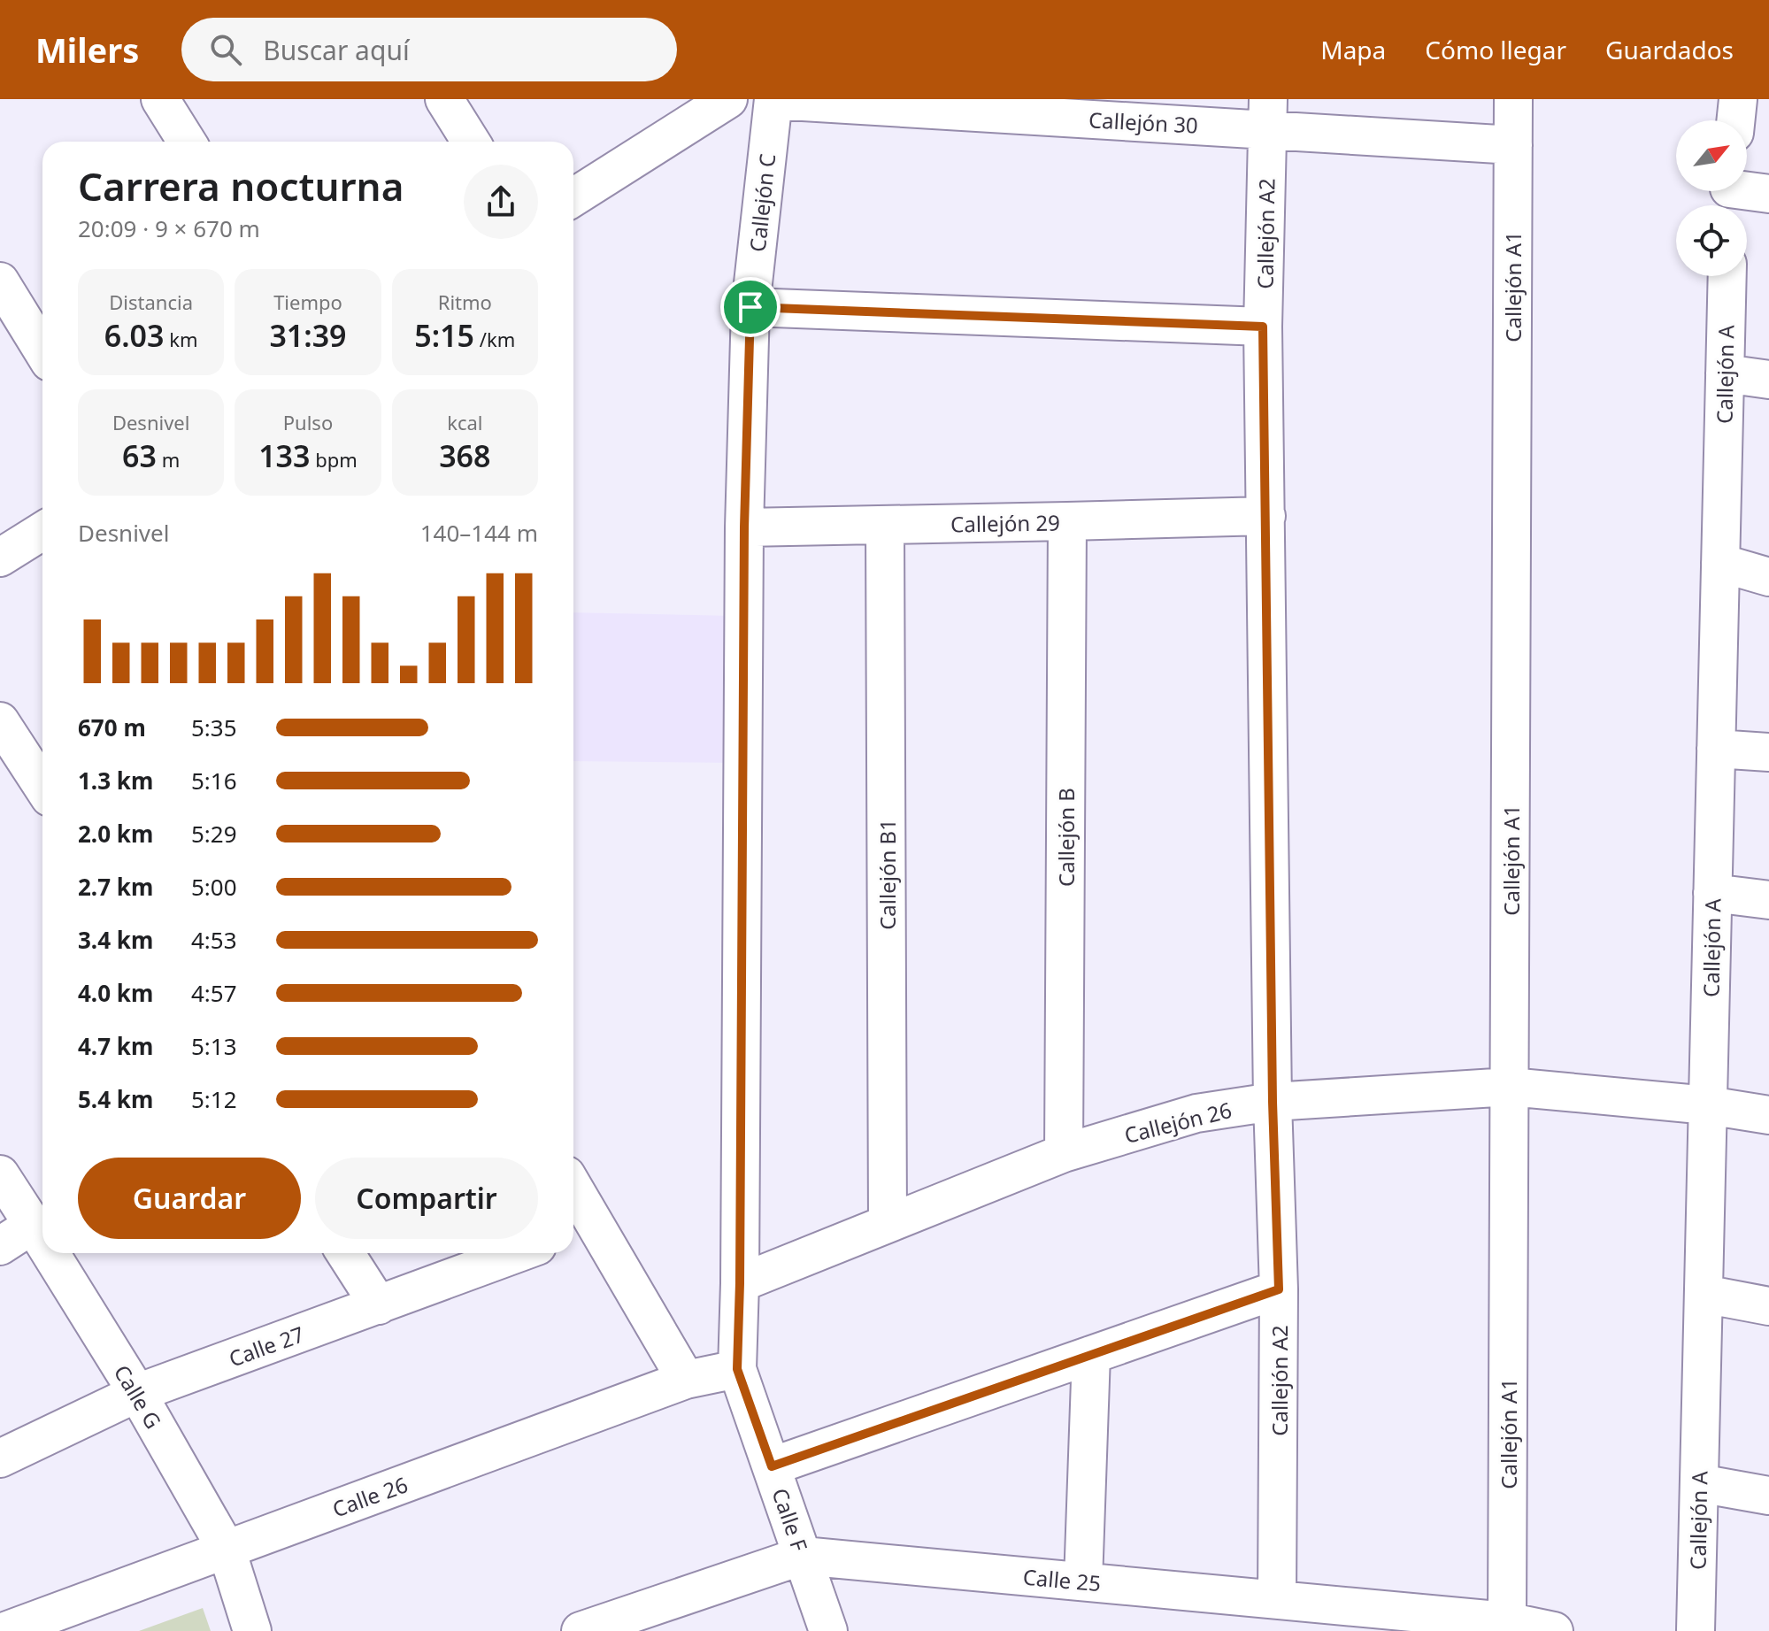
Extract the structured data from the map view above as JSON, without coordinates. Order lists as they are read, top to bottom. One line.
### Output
{"streets":{"street":["Callejón 30","Callejón C","Callejón A2","Callejón A1","Callejón A","Callejón 29","Callejón B","Callejón B1","Callejón 26","Calle 27","Calle G","Calle 26","Calle F","Calle 25"]},"crossings":[["Callejón 30","Callejón C"],["Callejón 30","Callejón A2"],["Callejón 30","Callejón A1"],["Callejón C","Callejón 29"],["Callejón C","Callejón 26"],["Callejón C","Calle F"],["Callejón A2","Callejón 29"],["Callejón A2","Callejón 26"],["Callejón A2","Calle 25"],["Callejón A1","Callejón 26"],["Callejón A1","Calle 25"],["Callejón A","Callejón 26"],["Callejón 29","Callejón B"],["Callejón 29","Callejón B1"],["Callejón B","Callejón 26"],["Callejón B1","Callejón 26"],["Callejón 26","Calle F"],["Calle 27","Calle G"],["Calle G","Calle 26"],["Calle 26","Calle F"],["Calle F","Calle 25"]],"north":"top right","page":{"header":"Milers","search":"Buscar aquí","nav":["Mapa","Cómo llegar","Guardados"],"heading":["Carrera nocturna","20:09 · 9 × 670 m"],"stats":[["Distancia","6.03 km"],["Tiempo","31:39"],["Ritmo","5:15 /km"],["Desnivel","63 m"],["Pulso","133 bpm"],["kcal","368"]],"chart":["Desnivel","140–144 m"],"list":[{"name":"670 m","note":"5:35"},{"name":"1.3 km","note":"5:16"},{"name":"2.0 km","note":"5:29"},{"name":"2.7 km","note":"5:00"},{"name":"3.4 km","note":"4:53"},{"name":"4.0 km","note":"4:57"},{"name":"4.7 km","note":"5:13"},{"name":"5.4 km","note":"5:12"}],"buttons":["Guardar","Compartir"]}}
